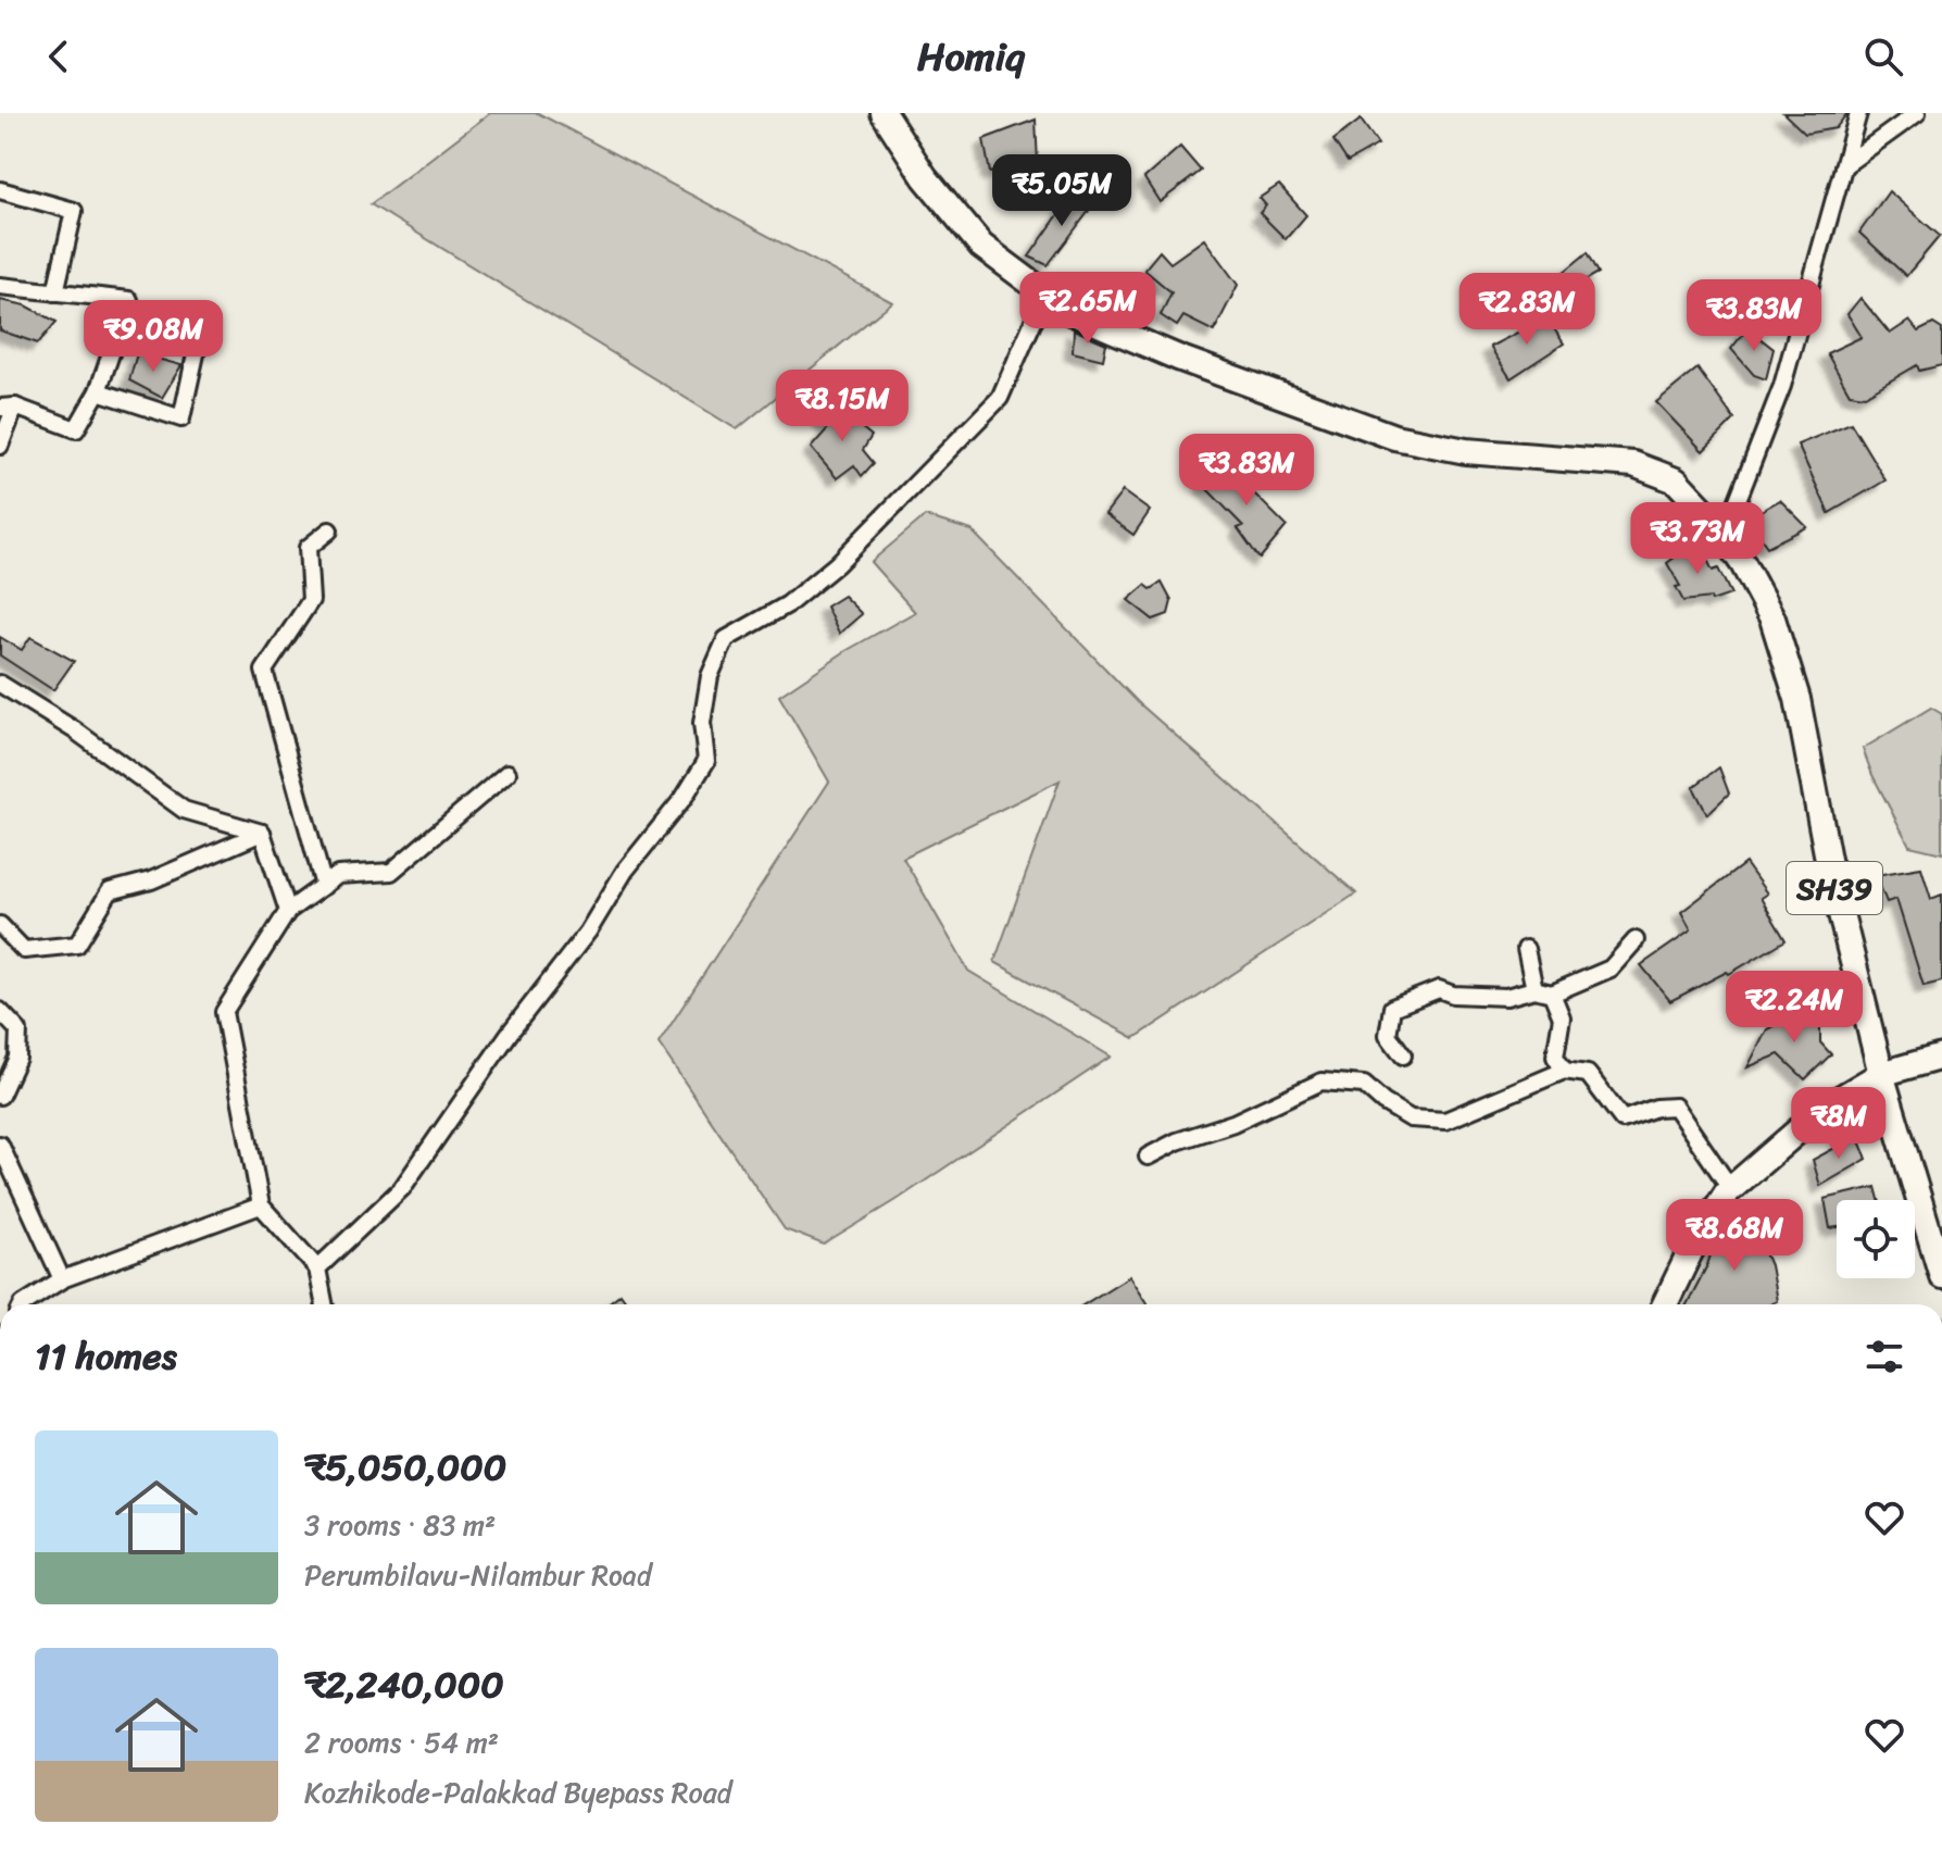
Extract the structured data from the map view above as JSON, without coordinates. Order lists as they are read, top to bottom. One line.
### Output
{"streets":{"main road":["SH39"]},"page":{"header":"Homiq","price":["₹5.05M","₹2.65M","₹2.83M","₹3.83M","₹9.08M","₹8.15M","₹3.83M","₹3.73M","₹2.24M","₹8M","₹8.68M"],"heading":"11 homes","list":[{"name":"₹5,050,000","note":"3 rooms · 83 m² · Perumbilavu-Nilambur Road"},{"name":"₹2,240,000","note":"2 rooms · 54 m² · Kozhikode-Palakkad Byepass Road"}]}}
